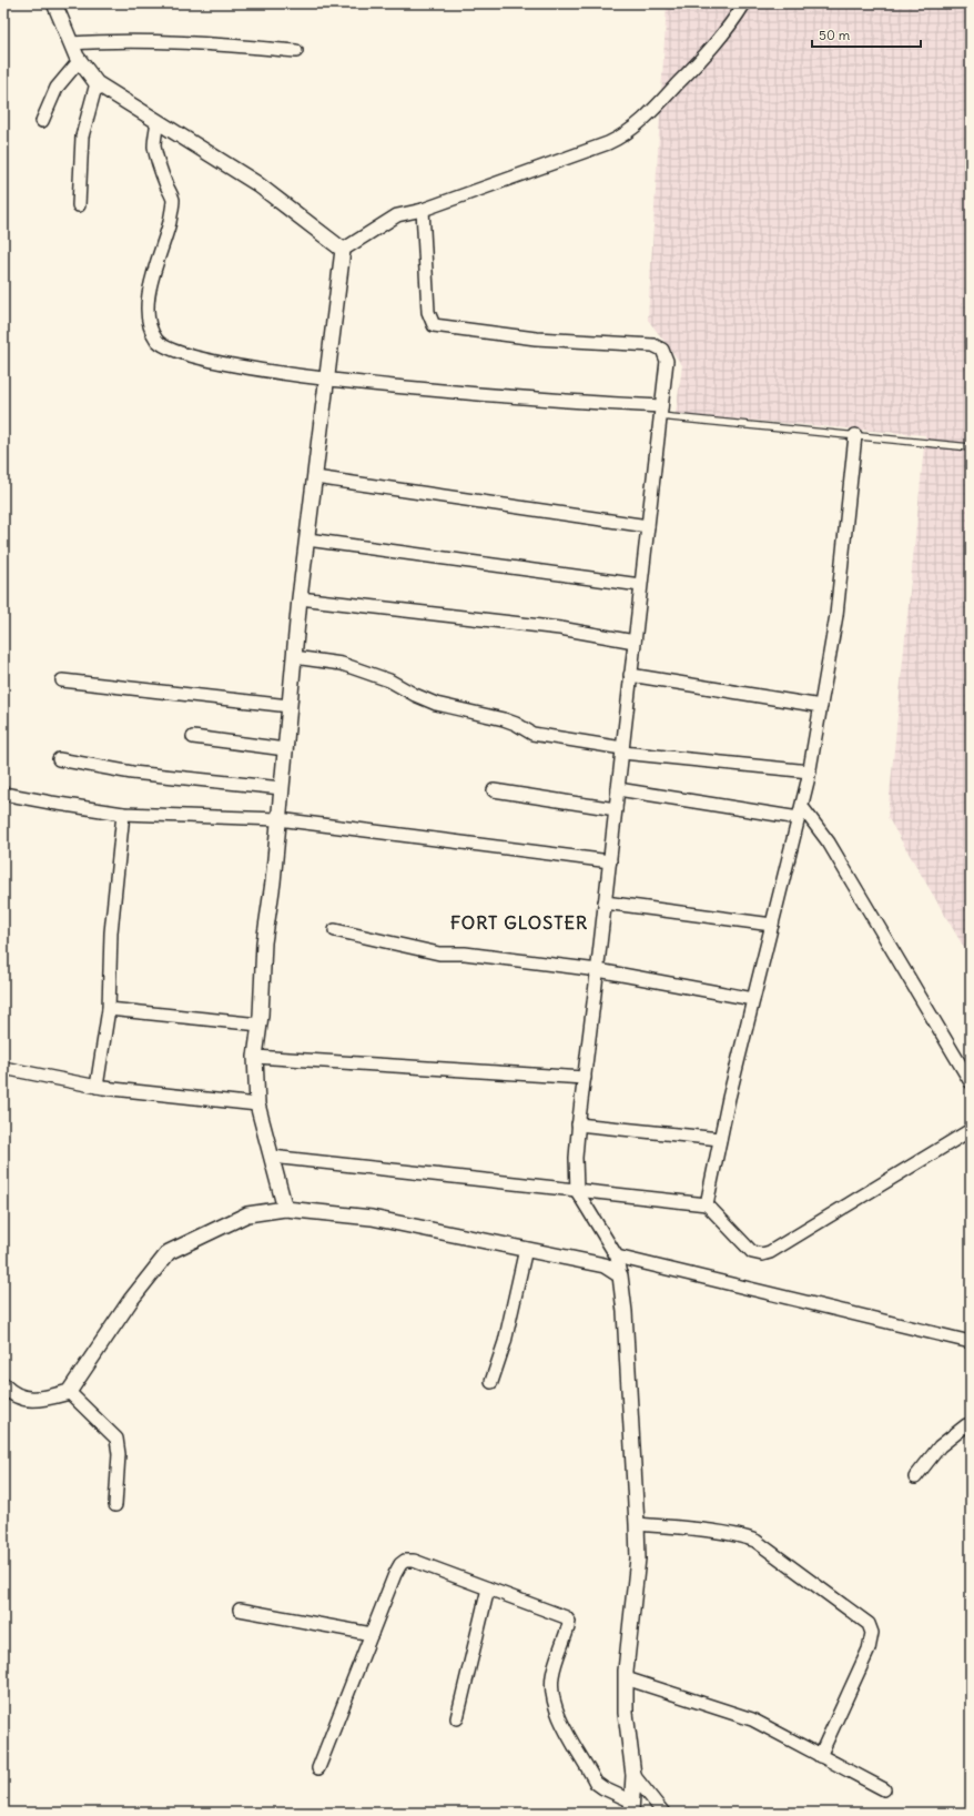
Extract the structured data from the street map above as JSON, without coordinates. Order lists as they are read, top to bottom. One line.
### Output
{"districts":["FORT GLOSTER"],"scale_bar":"50 m"}
